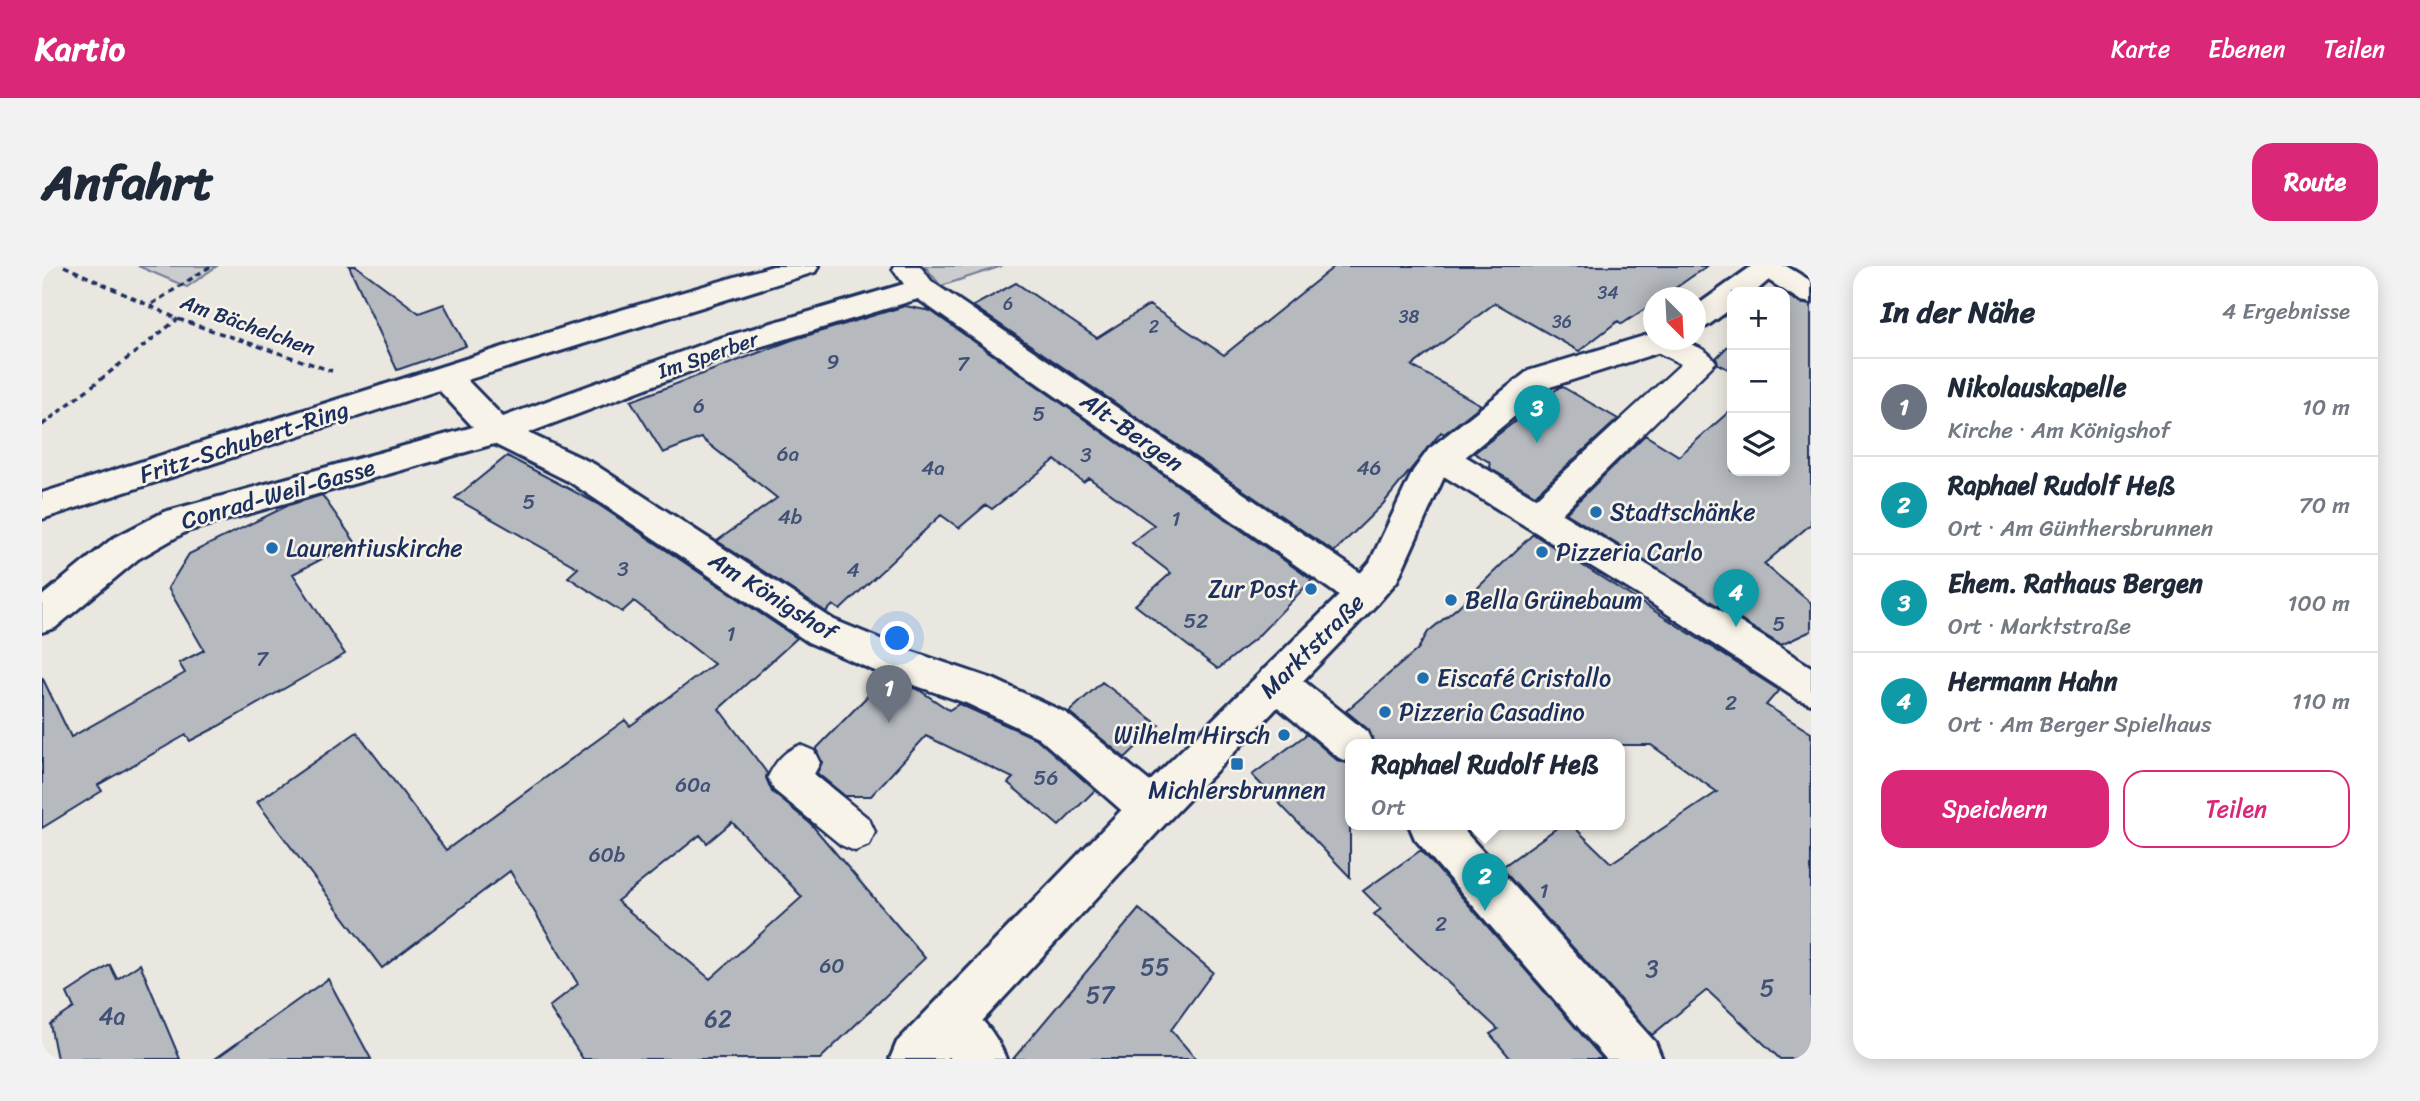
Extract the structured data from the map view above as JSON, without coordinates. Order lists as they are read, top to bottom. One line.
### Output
{"streets":{"street":["Im Sperber","Alt-Bergen","Fritz-Schubert-Ring","Conrad-Weil-Gasse","Am Königshof","Marktstraße"],"path":["Am Bächelchen"]},"crossings":[["Am Bächelchen","Fritz-Schubert-Ring"],["Im Sperber","Alt-Bergen"],["Im Sperber","Conrad-Weil-Gasse"],["Im Sperber","Am Königshof"],["Alt-Bergen","Marktstraße"],["Fritz-Schubert-Ring","Am Königshof"],["Conrad-Weil-Gasse","Am Königshof"],["Am Königshof","Marktstraße"]],"places":{"other":["Stadtschänke","Laurentiuskirche","Pizzeria Carlo","Zur Post","Bella Grünebaum","Eiscafé Cristallo","Pizzeria Casadino","Wilhelm Hirsch"],"transit":["Michlersbrunnen"]},"house_numbers":["34","6","38","36","2","9","7","6","5","6a","3","4a","46","5","4b","1","3","4","52","5","1","7","2","56","60a","60b","1","2","60","55","3","5","57","4a","62"],"north":"bottom right","page":{"header":"Kartio","nav":["Karte","Ebenen","Teilen"],"title":"Anfahrt","buttons":["Route",["Speichern","Teilen"]],"heading":["In der Nähe","4 Ergebnisse"],"map_buttons":["+","−"],"list":[{"mark":"1","name":"Nikolauskapelle","note":"Kirche · Am Königshof","value":"10 m"},{"mark":"2","name":"Raphael Rudolf Heß","note":"Ort · Am Günthersbrunnen","value":"70 m"},{"mark":"3","name":"Ehem. Rathaus Bergen","note":"Ort · Marktstraße","value":"100 m"},{"mark":"4","name":"Hermann Hahn","note":"Ort · Am Berger Spielhaus","value":"110 m"}],"pins":["3","4","1","2"],"popup":["Raphael Rudolf Heß","Ort"]}}
